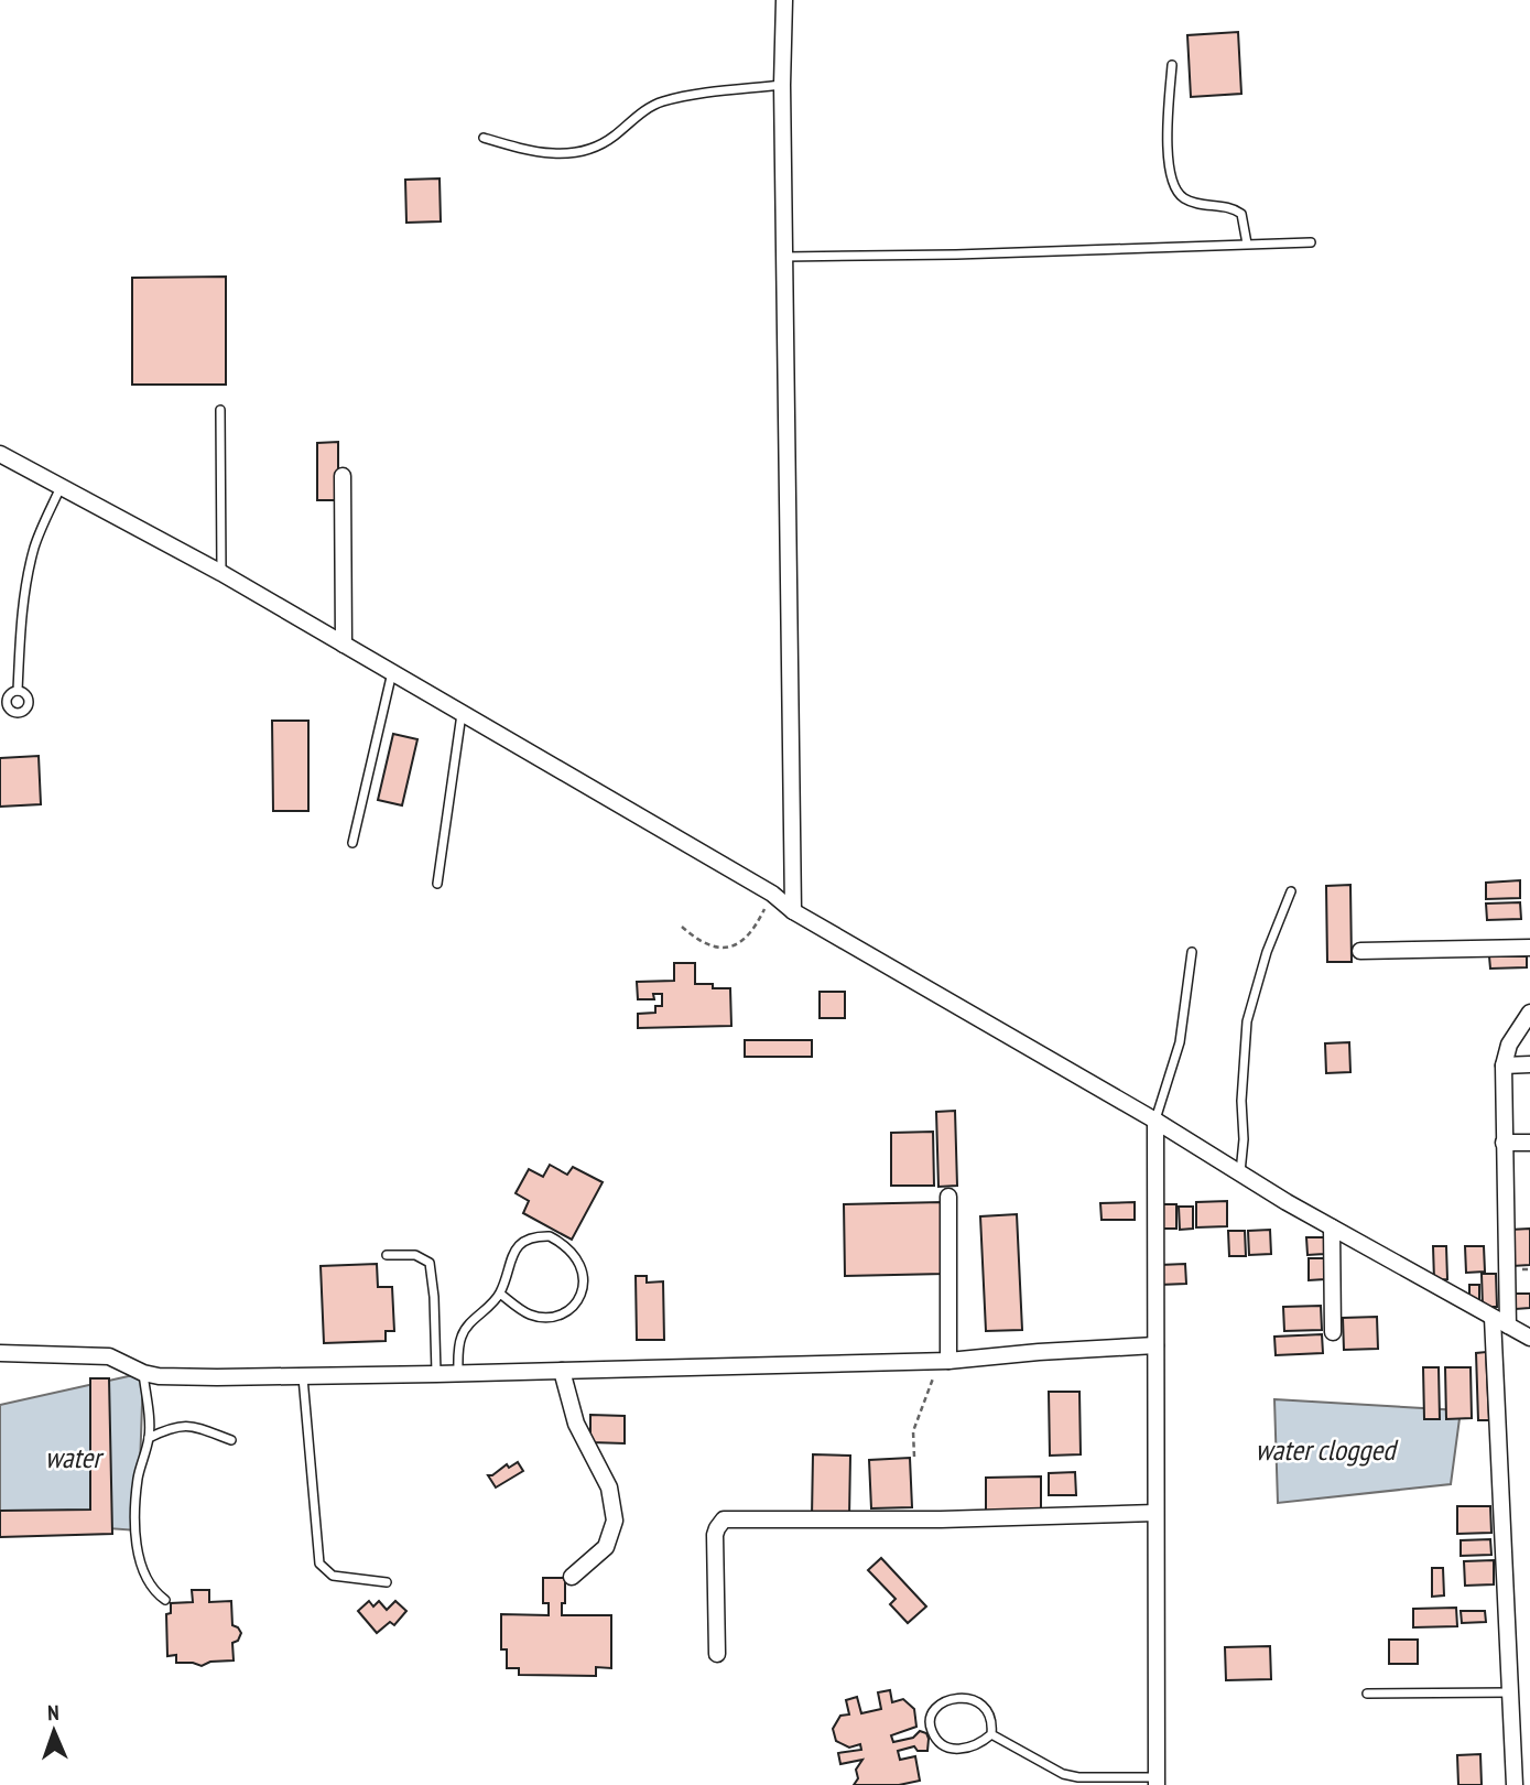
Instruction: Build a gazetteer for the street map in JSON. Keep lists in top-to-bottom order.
{
  "water": ["water clogged", "water"],
  "north": "top"
}
